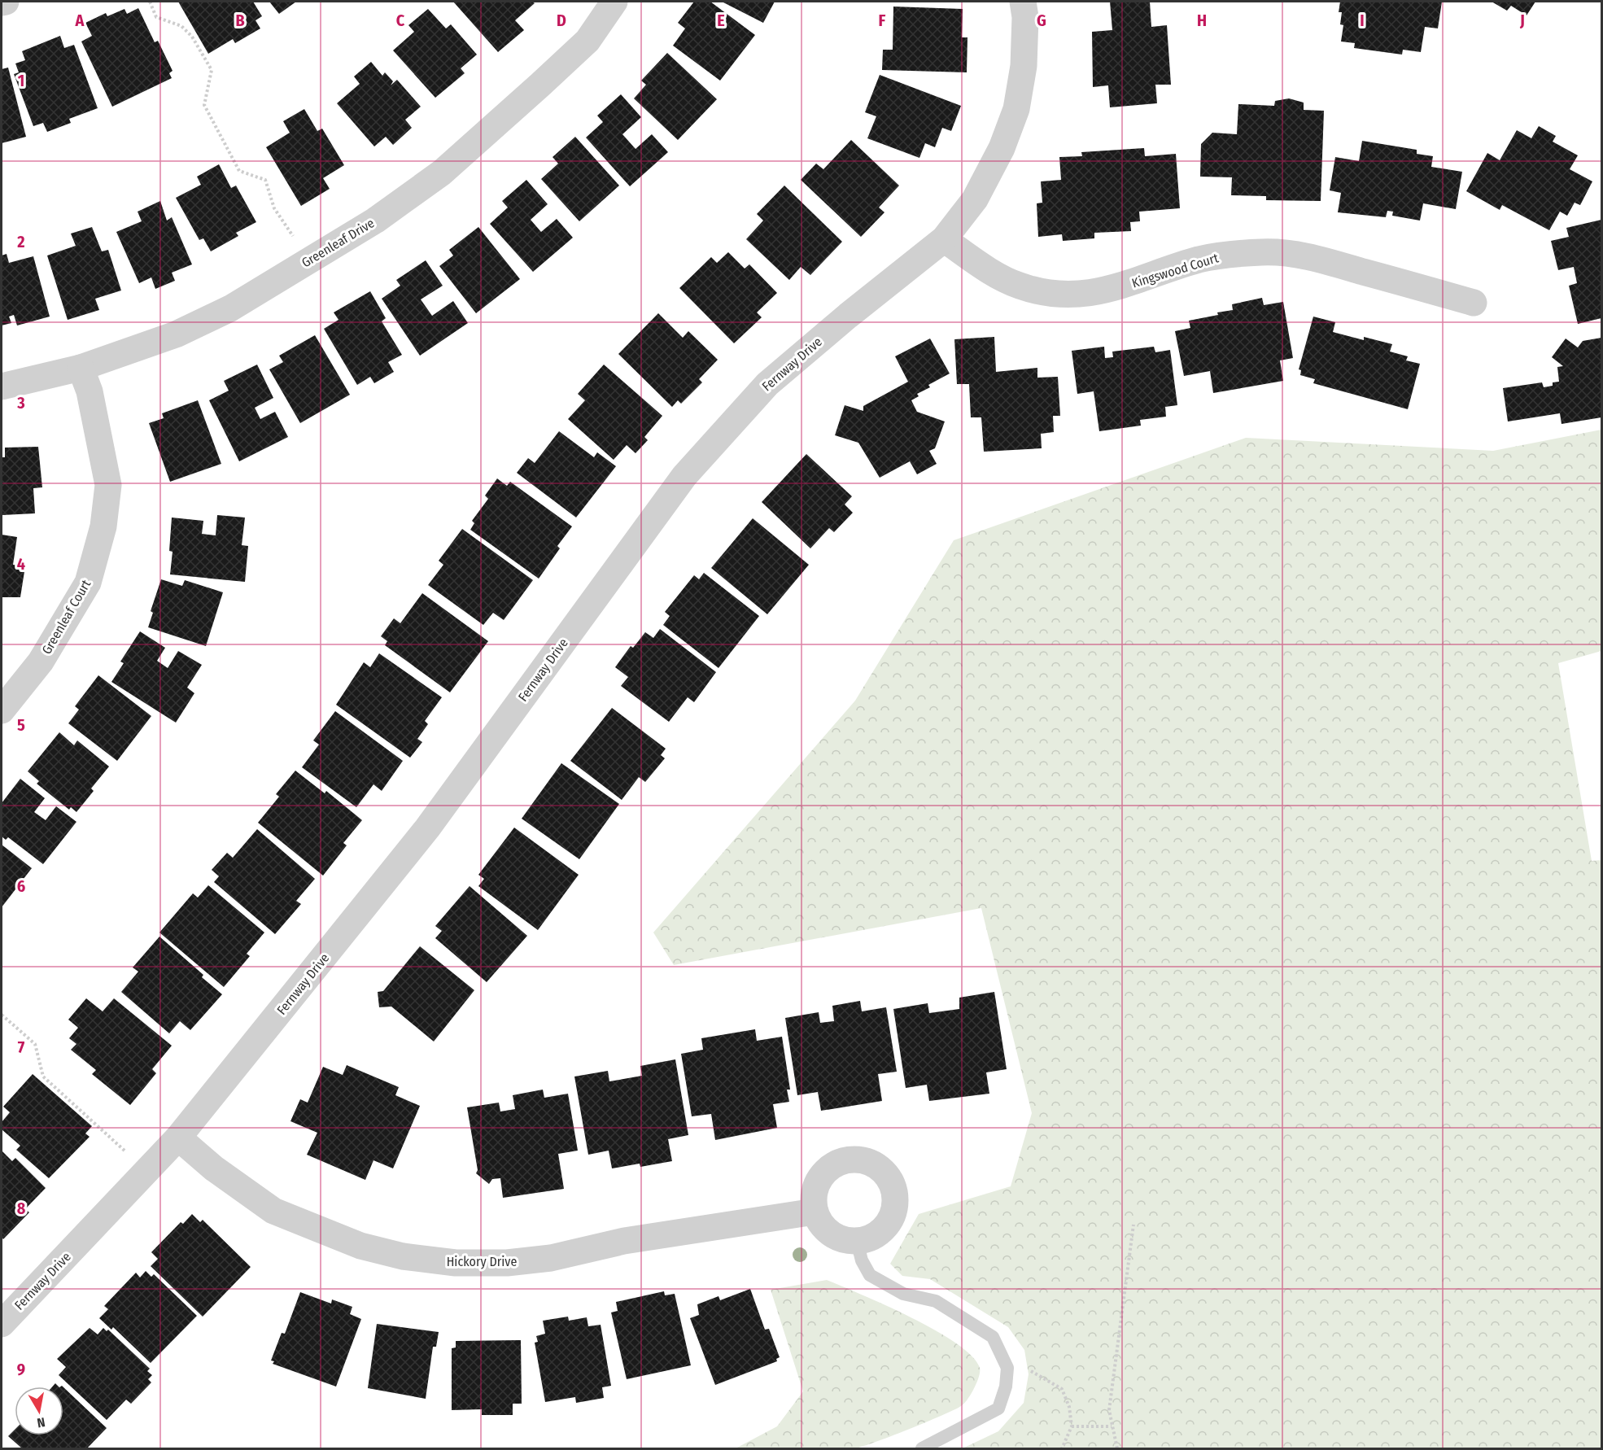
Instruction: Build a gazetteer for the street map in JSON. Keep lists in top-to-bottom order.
{
  "streets": {
    "street": [
      "Greenleaf Drive",
      "Kingswood Court",
      "Fernway Drive",
      "Greenleaf Court",
      "Hickory Drive"
    ]
  },
  "crossings": [
    ["Greenleaf Drive", "Greenleaf Court"],
    ["Kingswood Court", "Fernway Drive"],
    ["Fernway Drive", "Hickory Drive"]
  ],
  "north": "bottom",
  "grid": {
    "columns": [
      "A",
      "B",
      "C",
      "D",
      "E",
      "F",
      "G",
      "H",
      "I",
      "J"
    ],
    "rows": [
      "1",
      "2",
      "3",
      "4",
      "5",
      "6",
      "7",
      "8",
      "9"
    ]
  }
}
